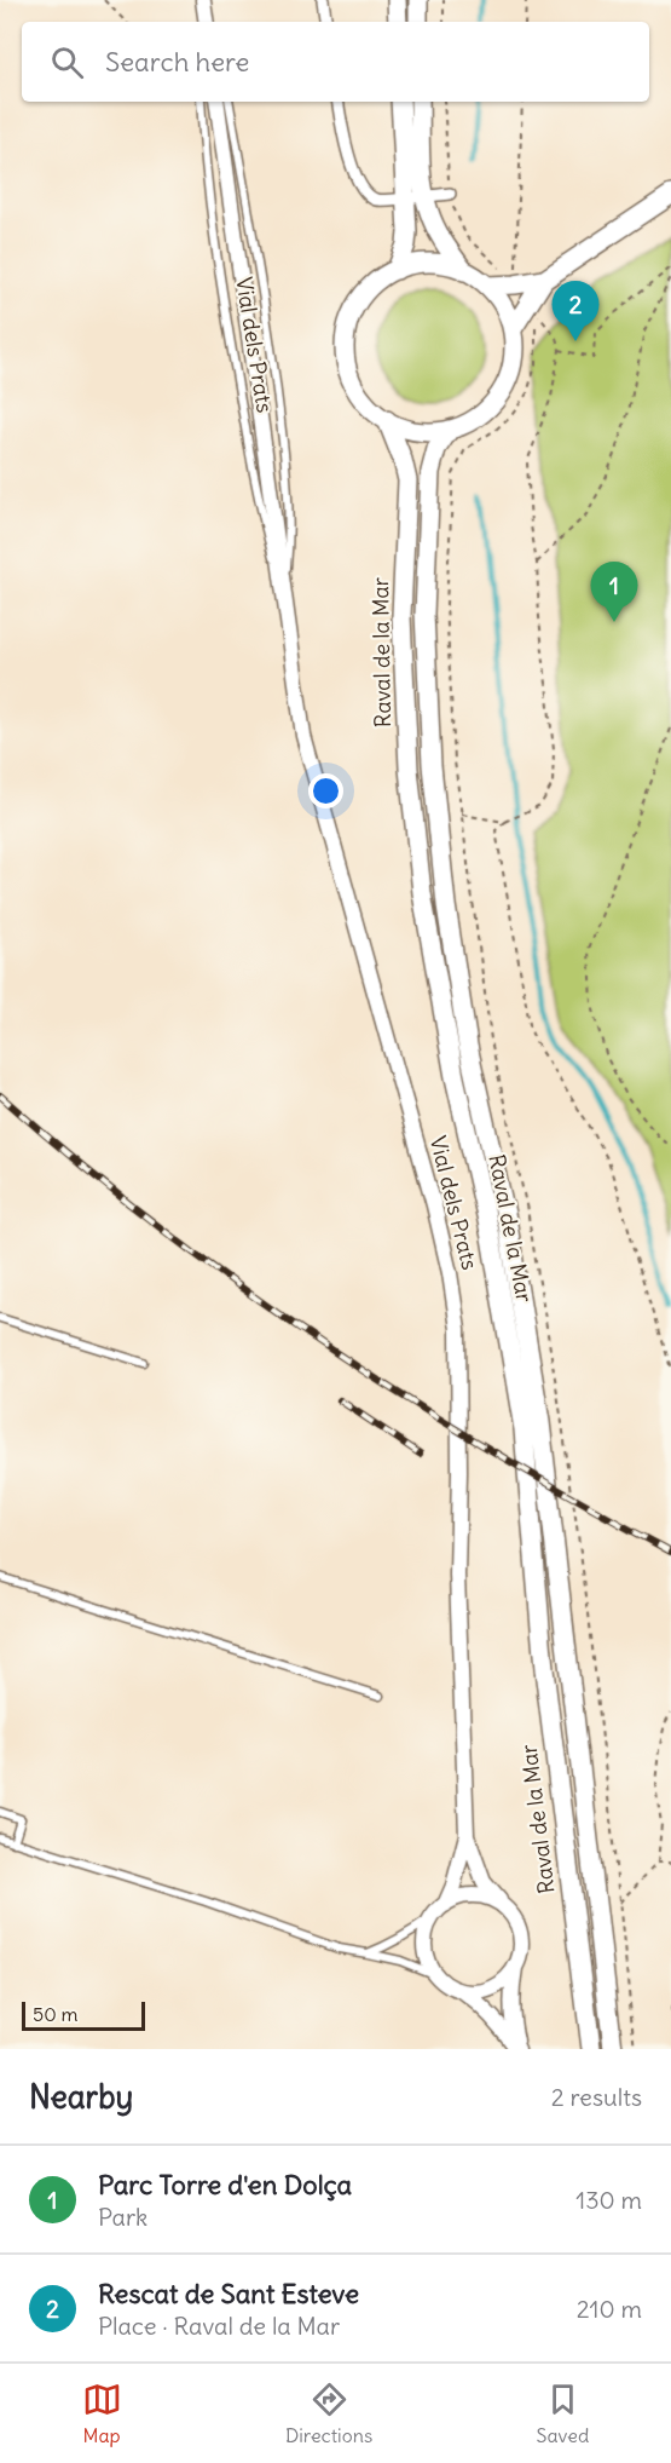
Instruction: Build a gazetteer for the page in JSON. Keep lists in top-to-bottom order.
{
  "streets": {
    "street": ["Vial dels Prats", "Raval de la Mar"]
  },
  "scale_bar": "50 m",
  "page": {
    "search": "Search here",
    "pins": ["2", "1"],
    "scale": "50 m",
    "heading": ["Nearby", "2 results"],
    "list": [
      {
        "mark": "1",
        "name": "Parc Torre d'en Dolça",
        "note": "Park",
        "value": "130 m"
      },
      {
        "mark": "2",
        "name": "Rescat de Sant Esteve",
        "note": "Place · Raval de la Mar",
        "value": "210 m"
      }
    ],
    "nav": ["Map", "Directions", "Saved"]
  }
}
